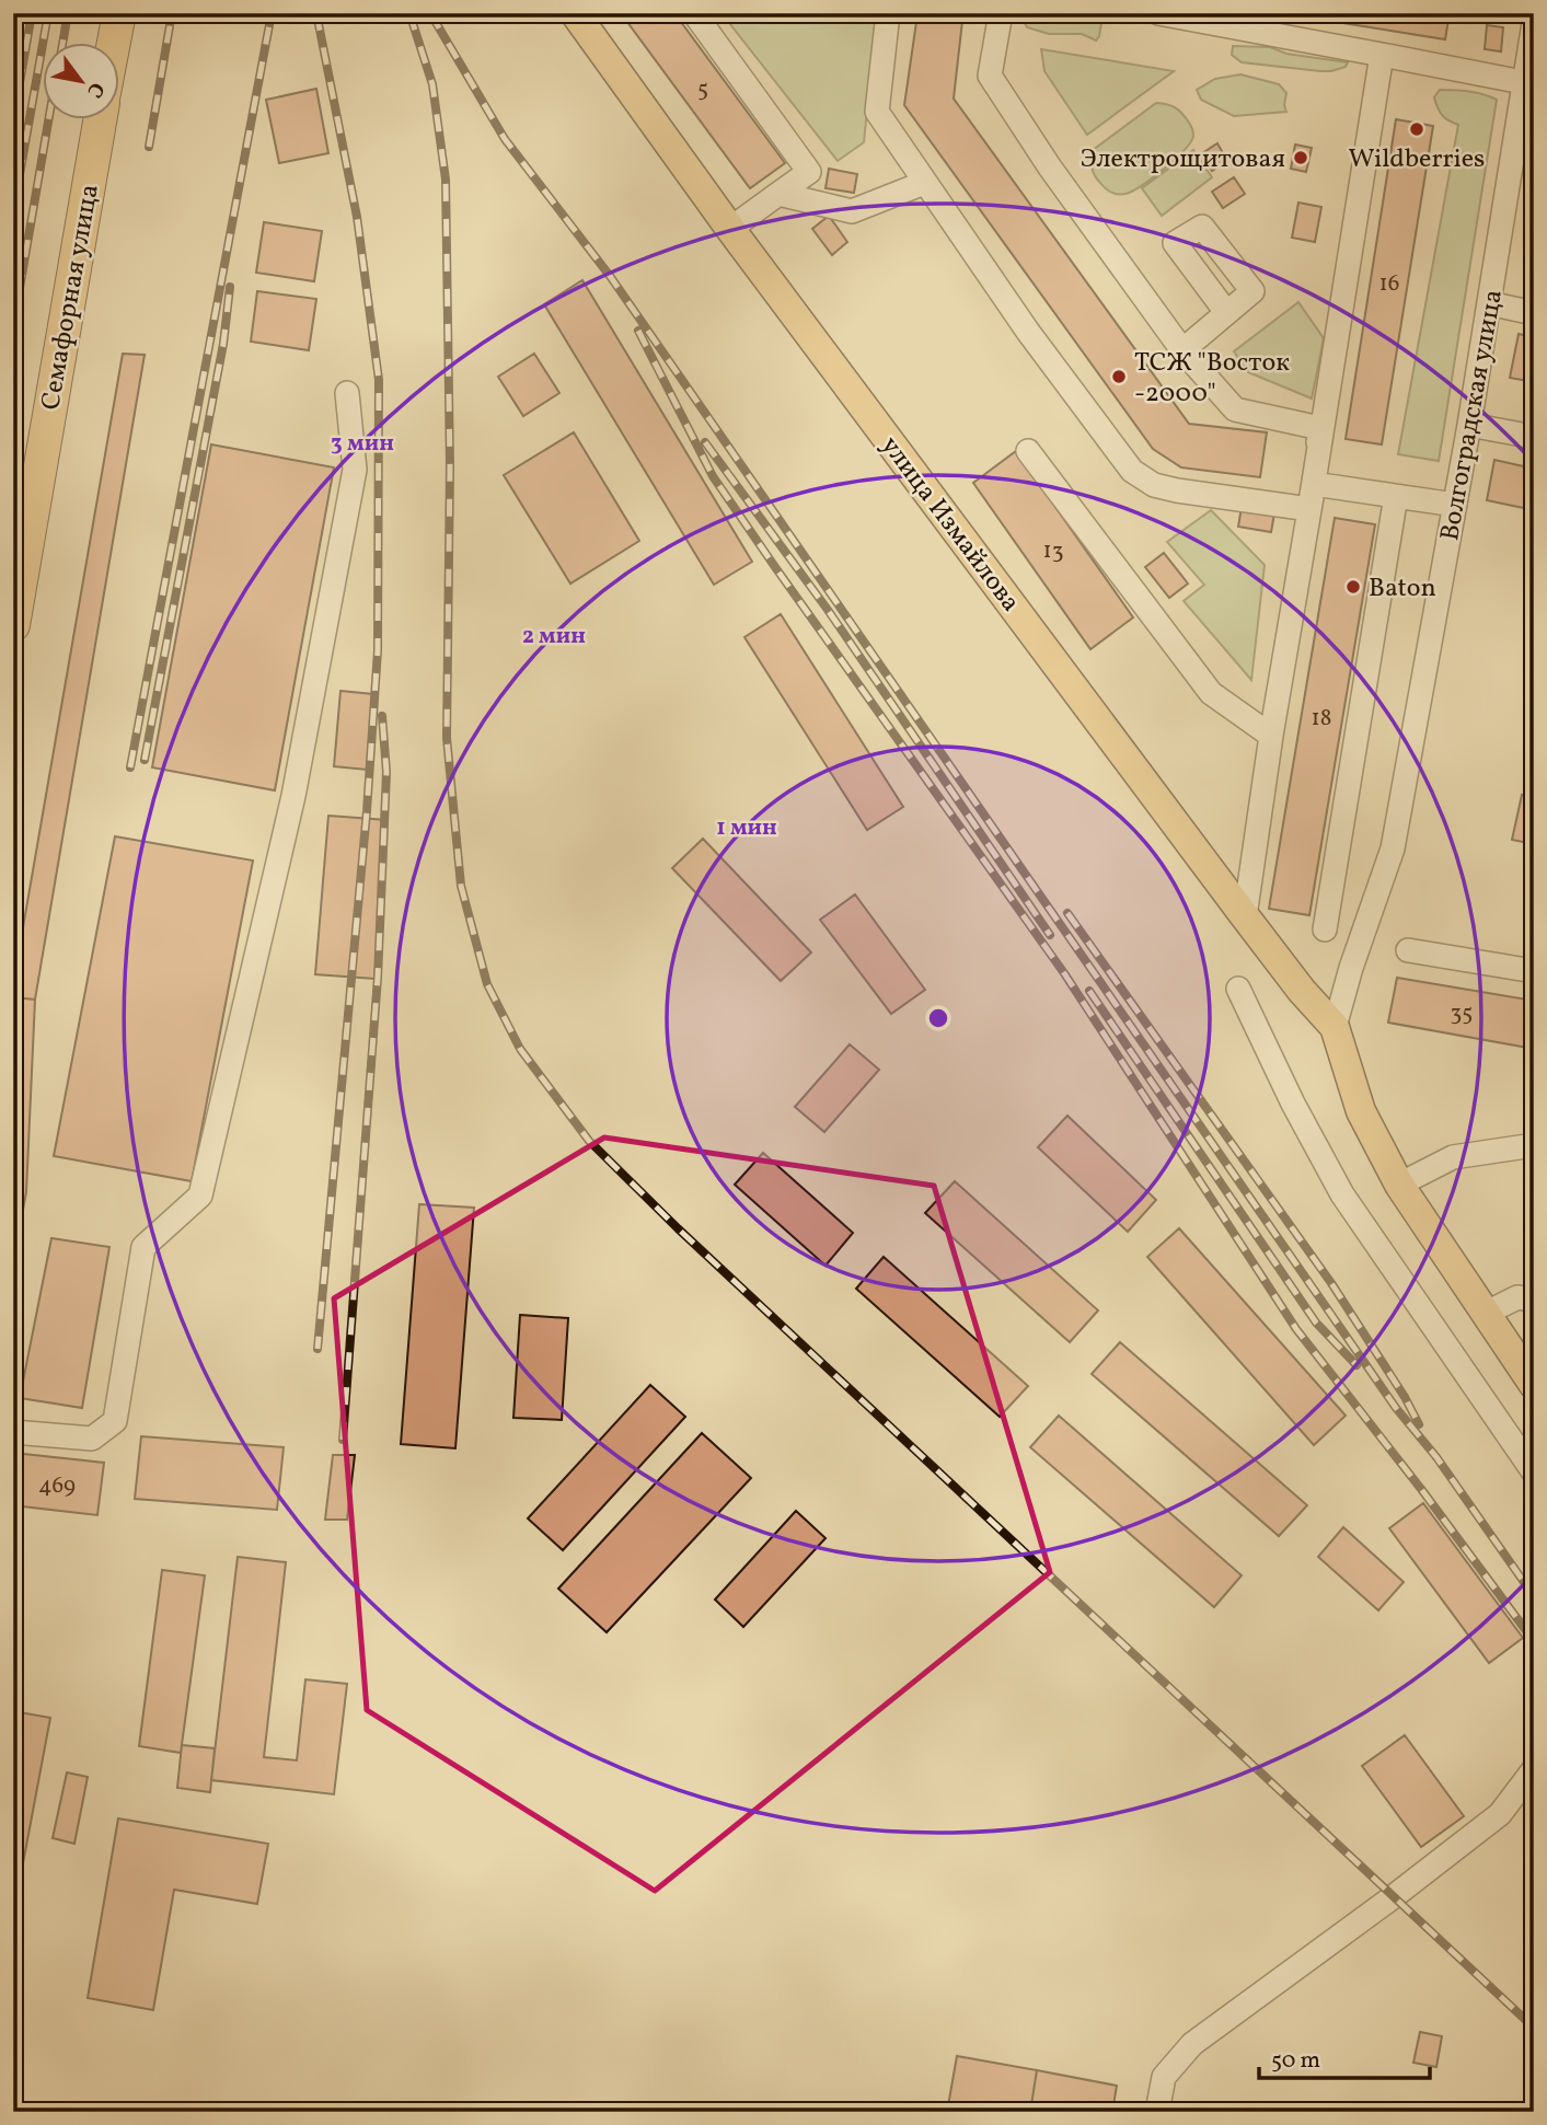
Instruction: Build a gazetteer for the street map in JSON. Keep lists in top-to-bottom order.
{
  "streets": {
    "highway": ["Семафорная улица"],
    "main road": ["улица Измайлова"],
    "street": ["Волгоградская улица"]
  },
  "crossings": [
    ["Волгоградская улица", "улица Измайлова"]
  ],
  "places": [
    "Wildberries",
    "Электрощитовая",
    "ТСЖ \"Восток -2000\"",
    "Baton"
  ],
  "house_numbers": [
    "5",
    "16",
    "13",
    "18",
    "35",
    "469"
  ],
  "scale_bar": "50 m",
  "north": "bottom right",
  "rings": ["3 мин", "2 мин", "1 мин"]
}
